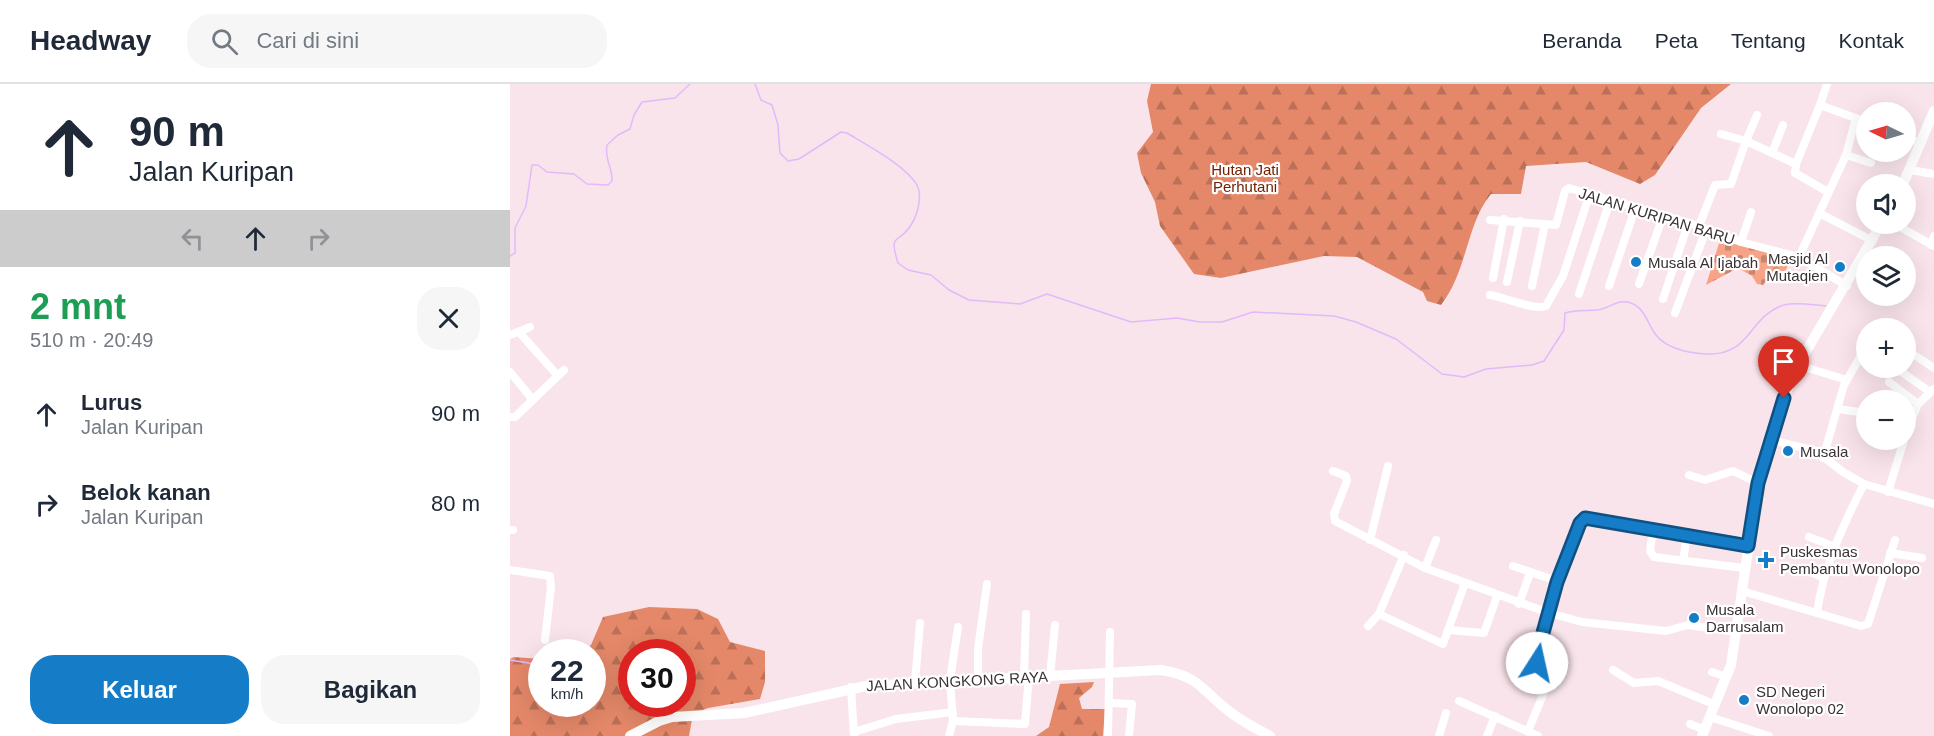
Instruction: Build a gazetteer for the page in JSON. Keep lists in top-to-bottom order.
{
  "streets": {
    "street": ["JALAN KURIPAN BARU", "JALAN KONGKONG RAYA"]
  },
  "parks": ["Hutan Jati Perhutani"],
  "places": {
    "other": [
      "Musala Al Ijabah",
      "Masjid Al Mutaqien",
      "Musala",
      "Musala Darrusalam",
      "SD Negeri Wonolopo 02"
    ],
    "health": ["Puskesmas Pembantu Wonolopo"]
  },
  "north": "left",
  "page": {
    "header": "Headway",
    "search": "Cari di sini",
    "nav": [
      "Beranda",
      "Peta",
      "Tentang",
      "Kontak"
    ],
    "turn": ["90 m", "Jalan Kuripan"],
    "map_buttons": ["+", "−"],
    "heading": ["2 mnt", "510 m · 20:49"],
    "list": [
      {
        "name": "Lurus",
        "note": "Jalan Kuripan",
        "value": "90 m"
      },
      {
        "name": "Belok kanan",
        "note": "Jalan Kuripan",
        "value": "80 m"
      }
    ],
    "speed": "22 km/h",
    "limit": "30",
    "buttons": ["Keluar", "Bagikan"]
  }
}
